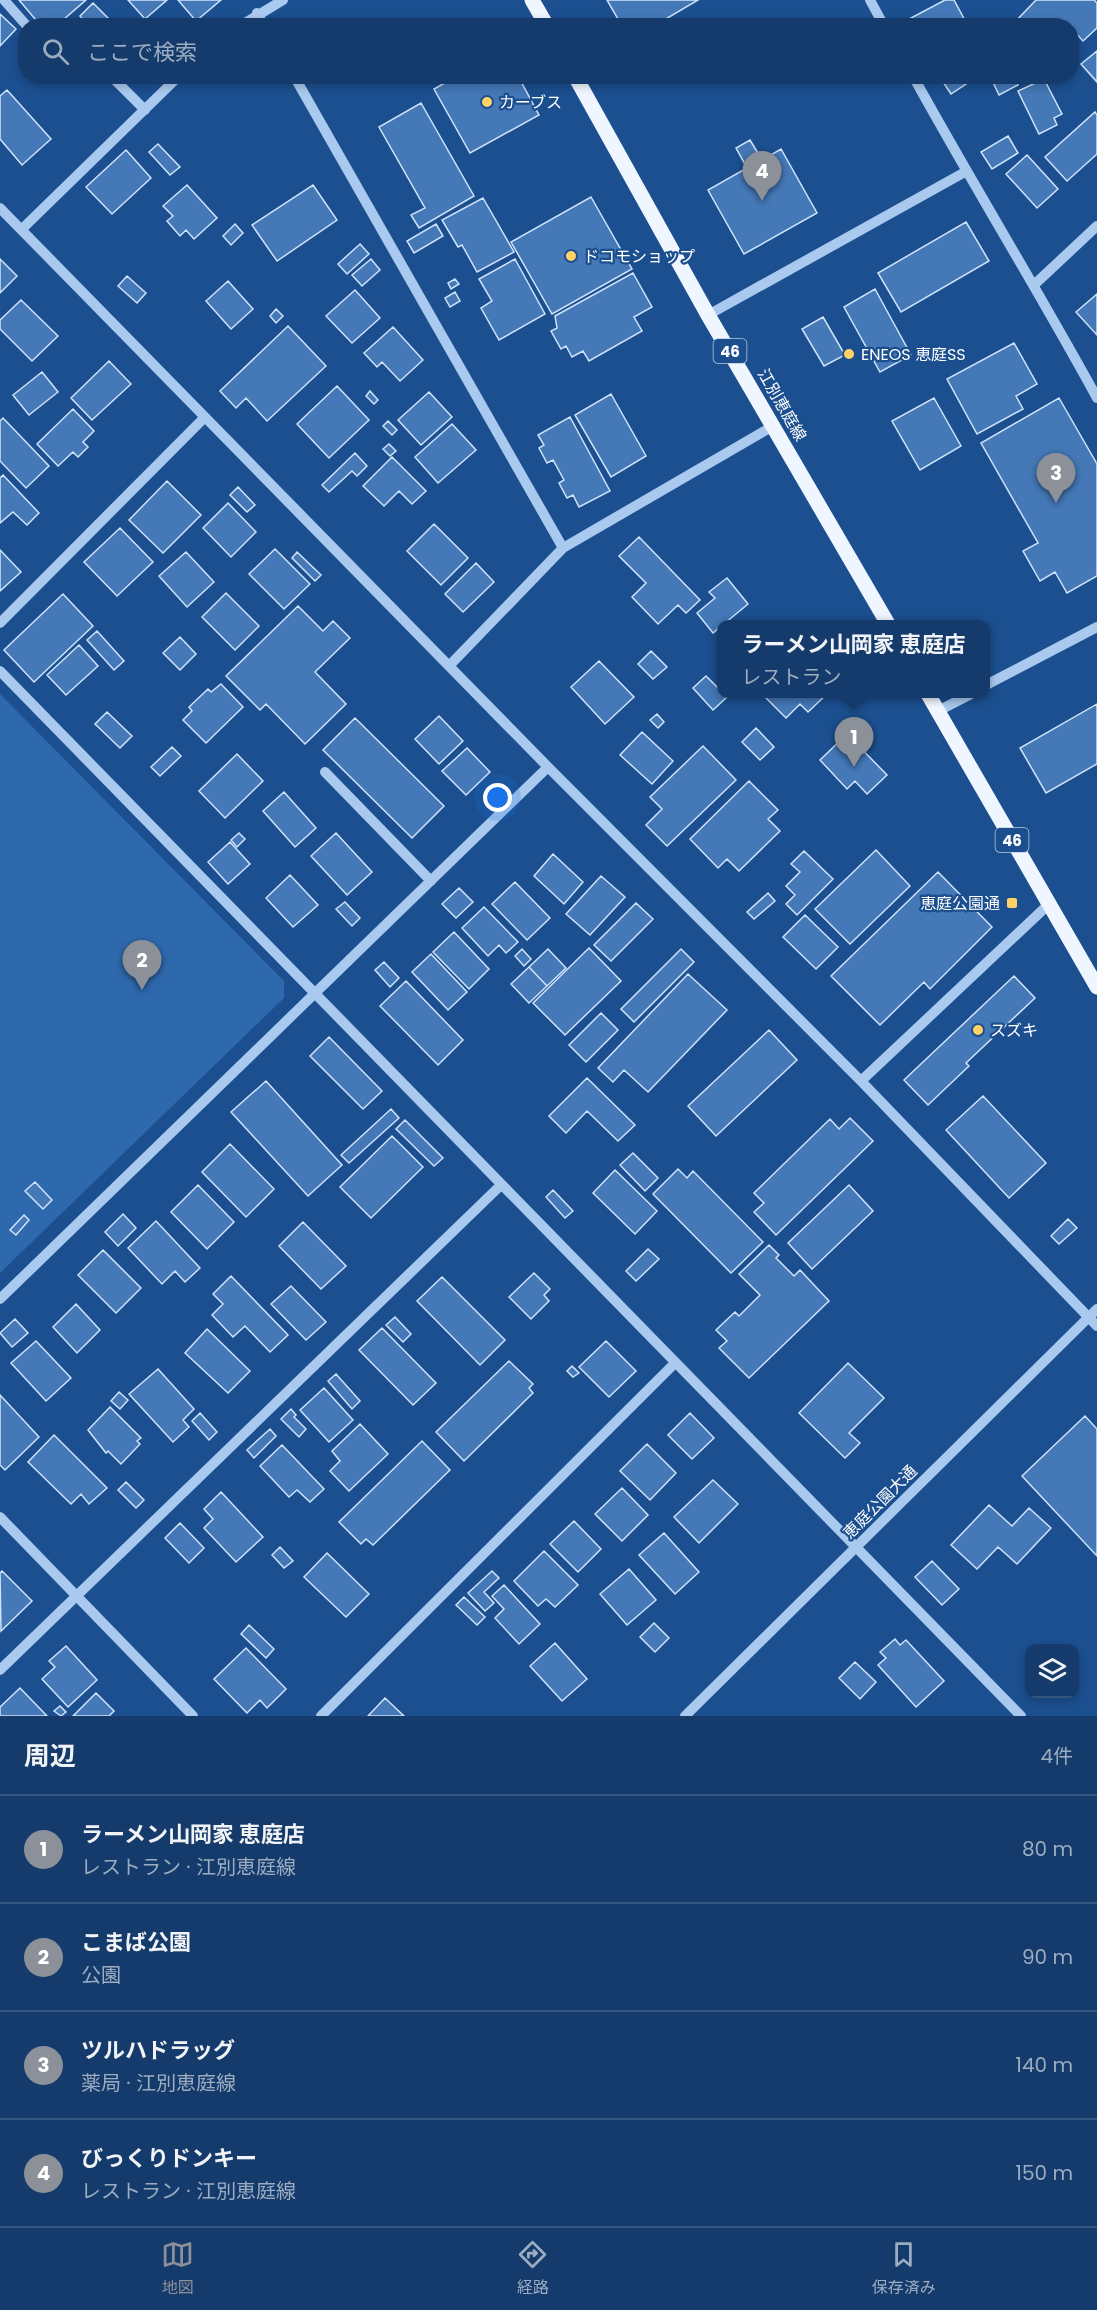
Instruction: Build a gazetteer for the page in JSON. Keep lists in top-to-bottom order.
{
  "streets": {
    "main road": ["46", "江別恵庭線"],
    "street": ["恵庭公園大通"]
  },
  "places": {
    "other": [
      "カーブス",
      "ドコモショップ",
      "ENEOS 恵庭SS",
      "スズキ"
    ],
    "transit": ["恵庭公園通"]
  },
  "page": {
    "search": "ここで検索",
    "pins": [
      "4",
      "3",
      "1",
      "2"
    ],
    "popup": ["ラーメン山岡家 恵庭店", "レストラン"],
    "heading": ["周辺", "4件"],
    "list": [
      {
        "mark": "1",
        "name": "ラーメン山岡家 恵庭店",
        "note": "レストラン · 江別恵庭線",
        "value": "80 m"
      },
      {
        "mark": "2",
        "name": "こまば公園",
        "note": "公園",
        "value": "90 m"
      },
      {
        "mark": "3",
        "name": "ツルハドラッグ",
        "note": "薬局 · 江別恵庭線",
        "value": "140 m"
      },
      {
        "mark": "4",
        "name": "びっくりドンキー",
        "note": "レストラン · 江別恵庭線",
        "value": "150 m"
      }
    ],
    "nav": ["地図", "経路", "保存済み"]
  }
}
